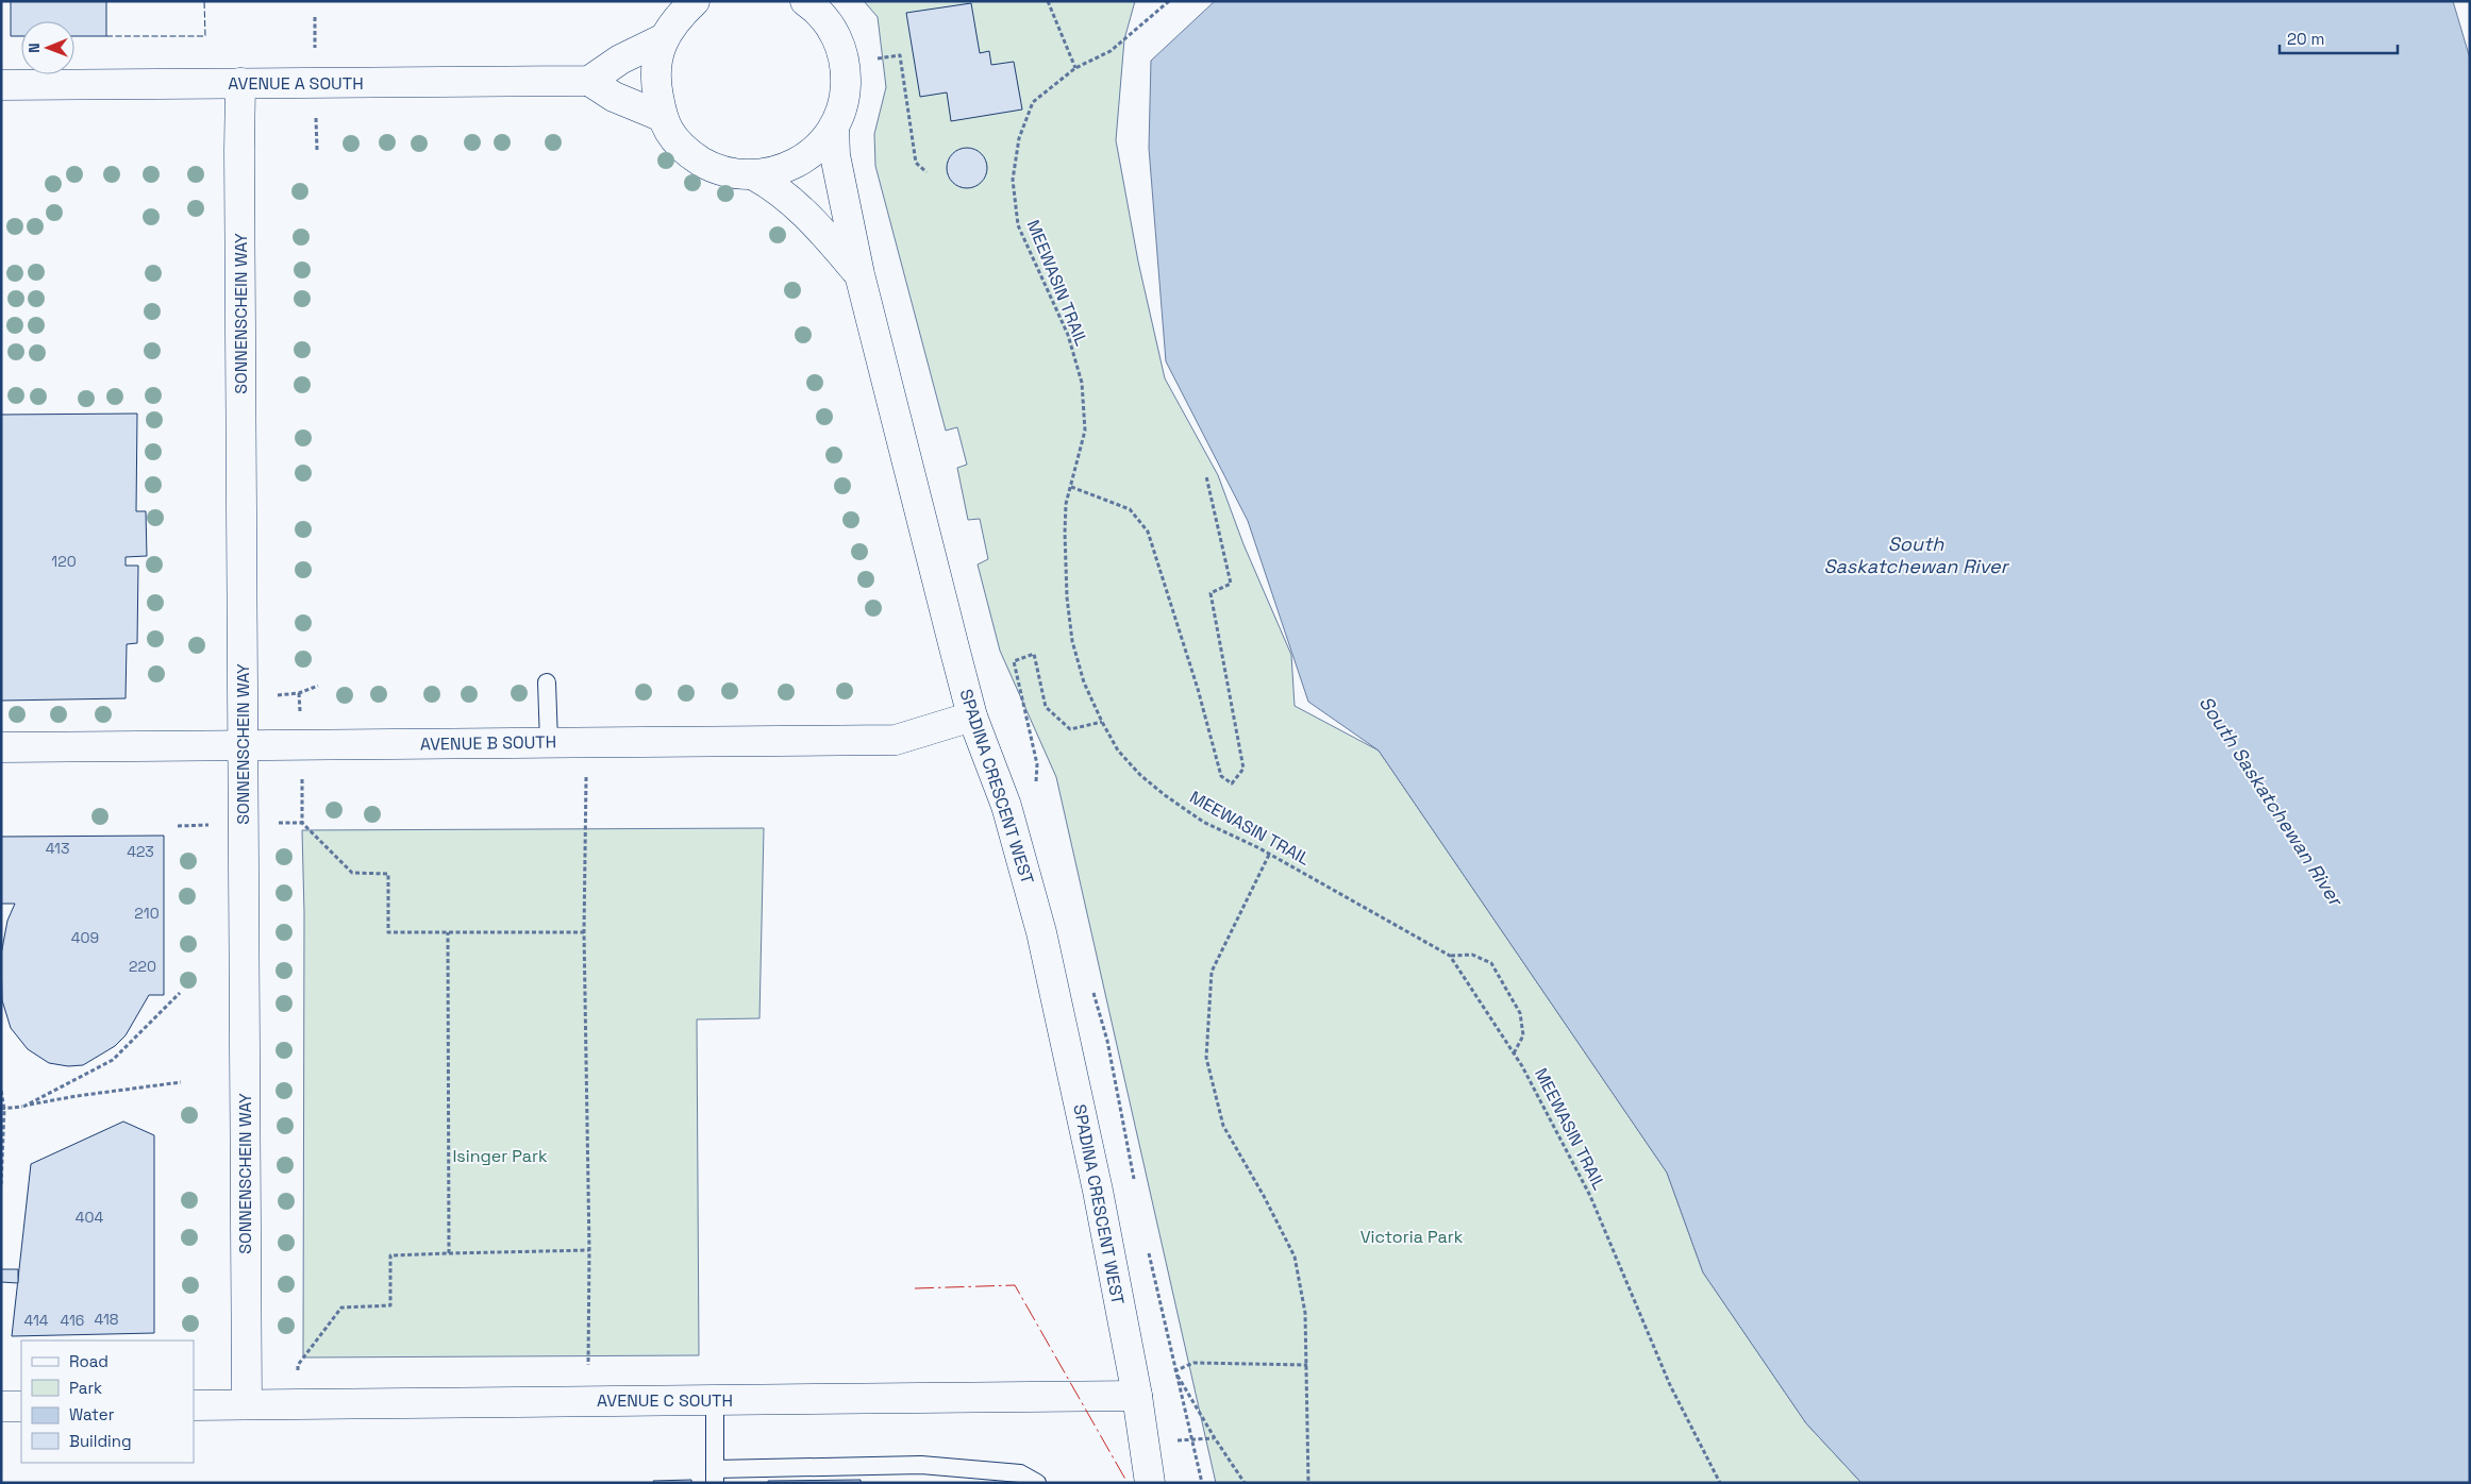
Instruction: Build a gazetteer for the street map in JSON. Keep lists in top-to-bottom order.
{
  "streets": {
    "street": [
      "AVENUE A SOUTH",
      "SONNENSCHEIN WAY",
      "AVENUE B SOUTH",
      "SPADINA CRESCENT WEST",
      "AVENUE C SOUTH"
    ],
    "path": ["MEEWASIN TRAIL"]
  },
  "crossings": [
    ["AVENUE A SOUTH", "SONNENSCHEIN WAY"],
    ["SONNENSCHEIN WAY", "AVENUE B SOUTH"],
    ["SONNENSCHEIN WAY", "AVENUE C SOUTH"],
    ["AVENUE B SOUTH", "SPADINA CRESCENT WEST"],
    ["SPADINA CRESCENT WEST", "AVENUE C SOUTH"]
  ],
  "water": ["South Saskatchewan River"],
  "parks": ["Isinger Park", "Victoria Park"],
  "house_numbers": [
    "120",
    "413",
    "423",
    "210",
    "409",
    "220",
    "404",
    "418",
    "414",
    "416"
  ],
  "legend": [
    "Road",
    "Park",
    "Water",
    "Building"
  ],
  "scale_bar": "20 m",
  "north": "left"
}
